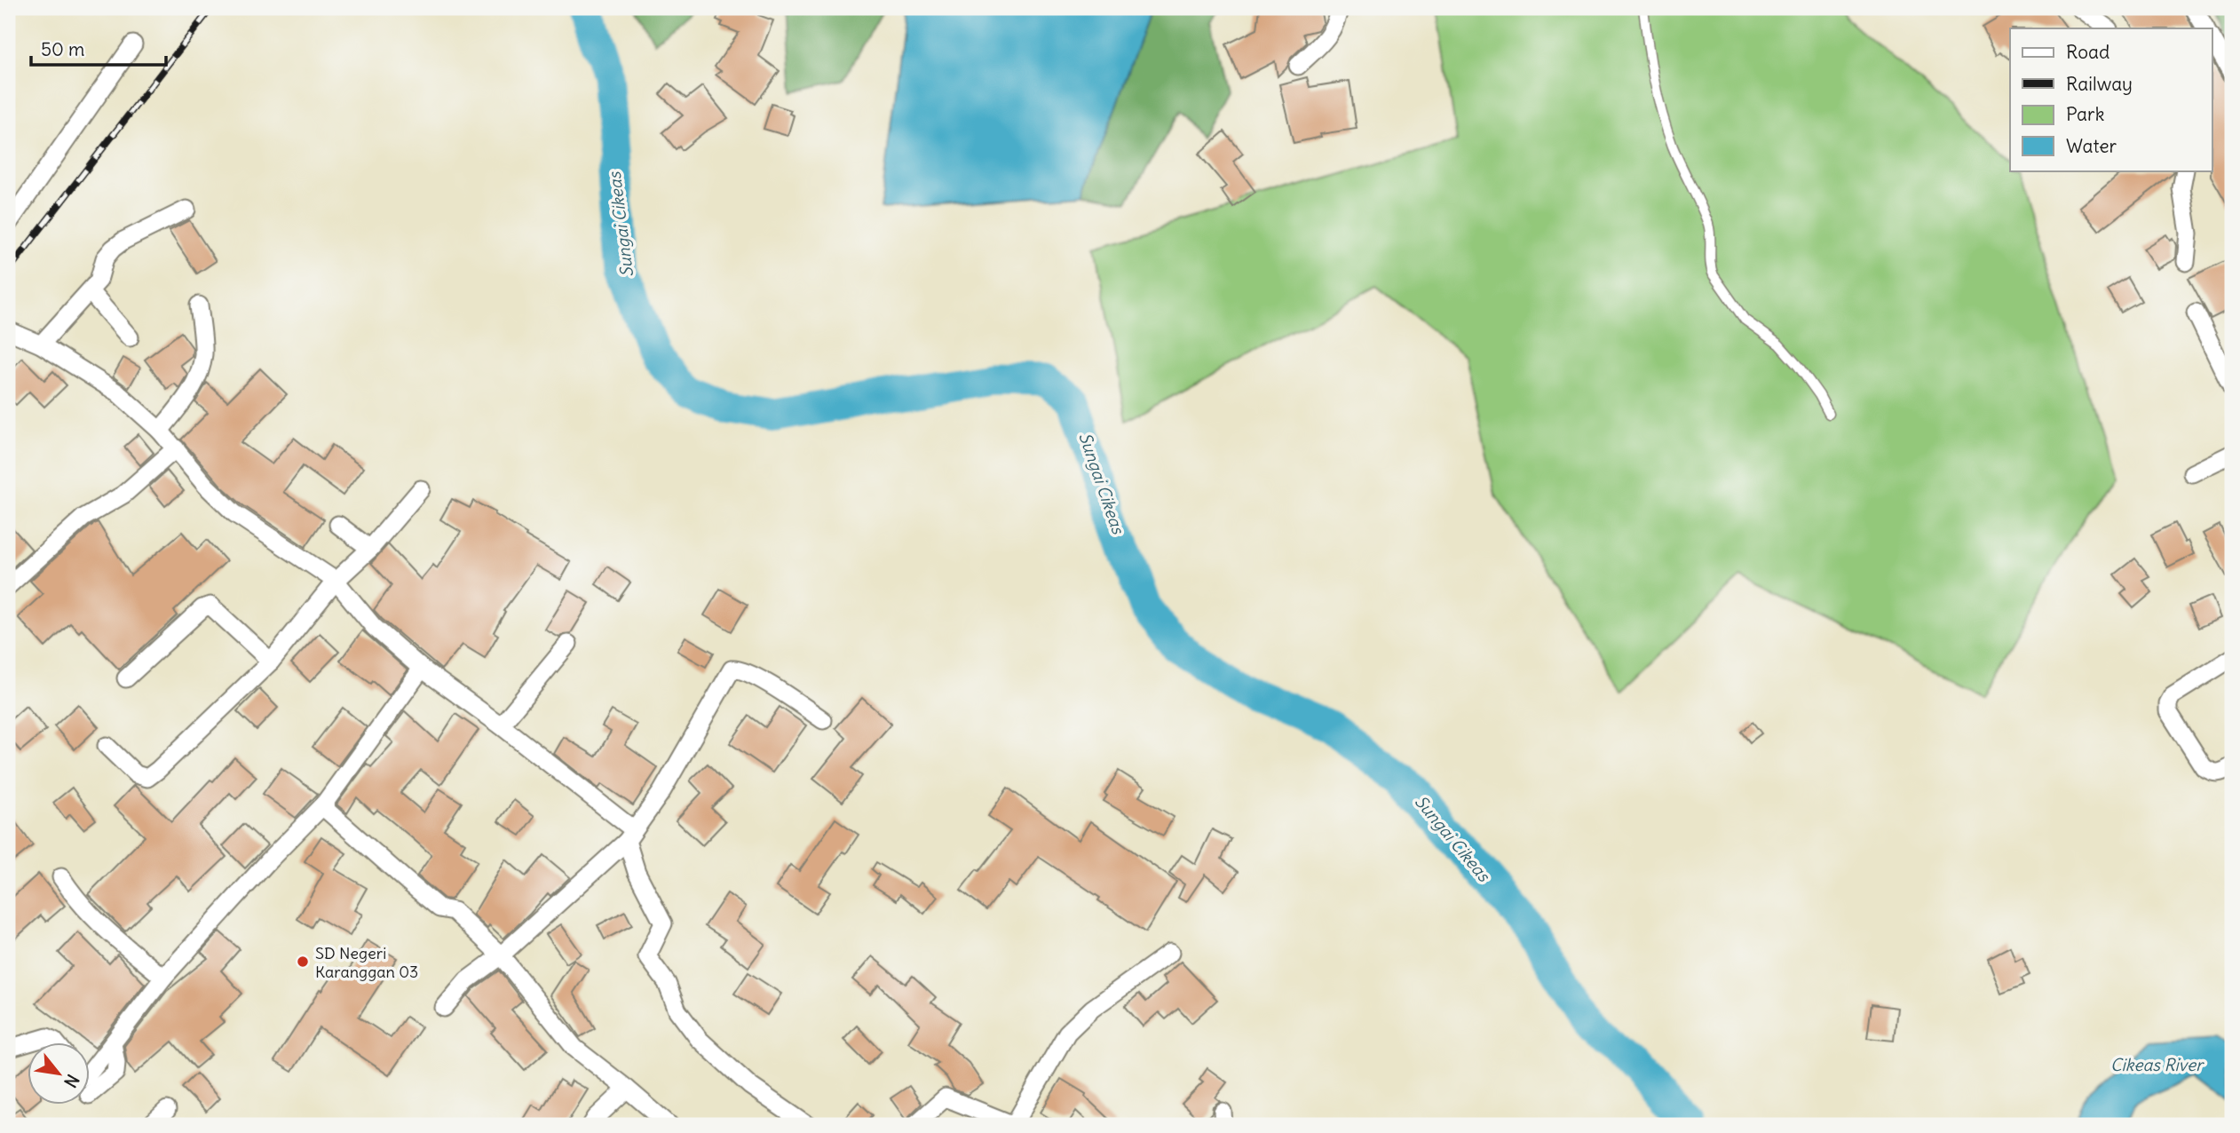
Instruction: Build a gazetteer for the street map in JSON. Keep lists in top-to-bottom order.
{
  "water": ["Sungai Cikeas", "Cikeas River"],
  "places": ["SD Negeri Karanggan 03"],
  "legend": [
    "Road",
    "Railway",
    "Park",
    "Water"
  ],
  "scale_bar": "50 m",
  "north": "bottom right"
}
